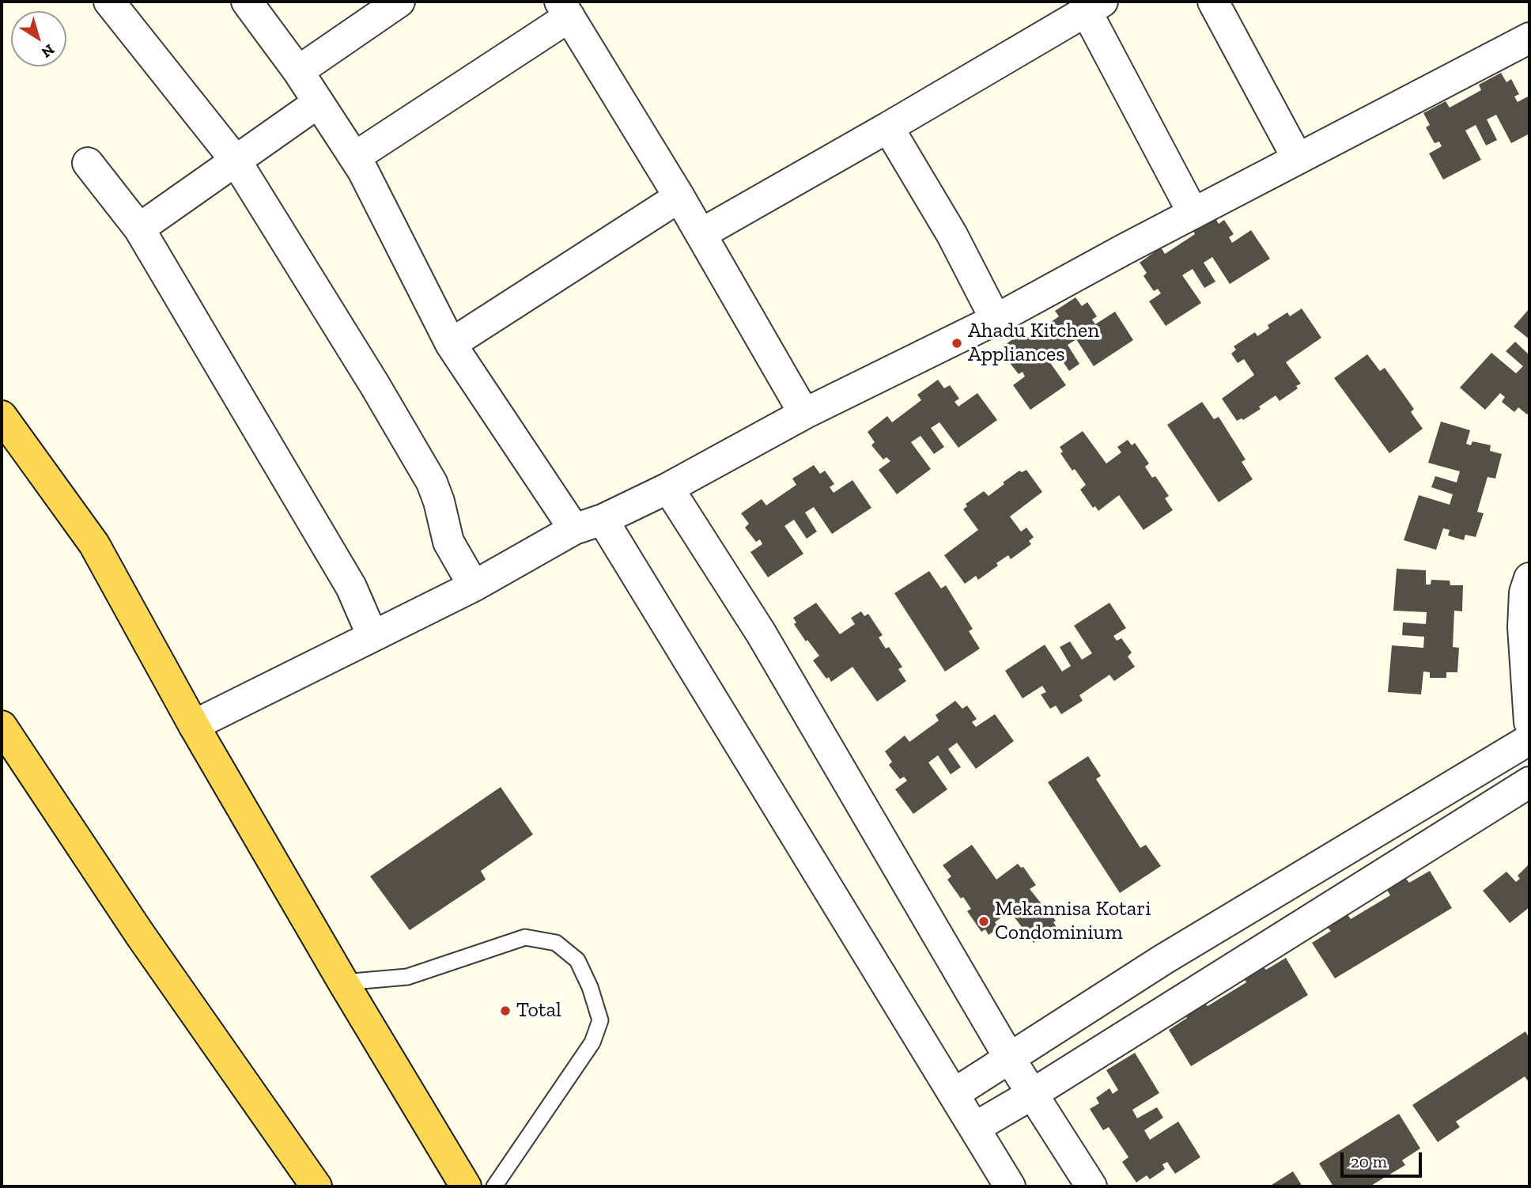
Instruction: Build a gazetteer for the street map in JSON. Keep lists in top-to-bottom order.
{
  "places": ["Ahadu Kitchen Appliances", "Mekannisa Kotari Condominium", "Total"],
  "scale_bar": "20 m",
  "north": "bottom right"
}
